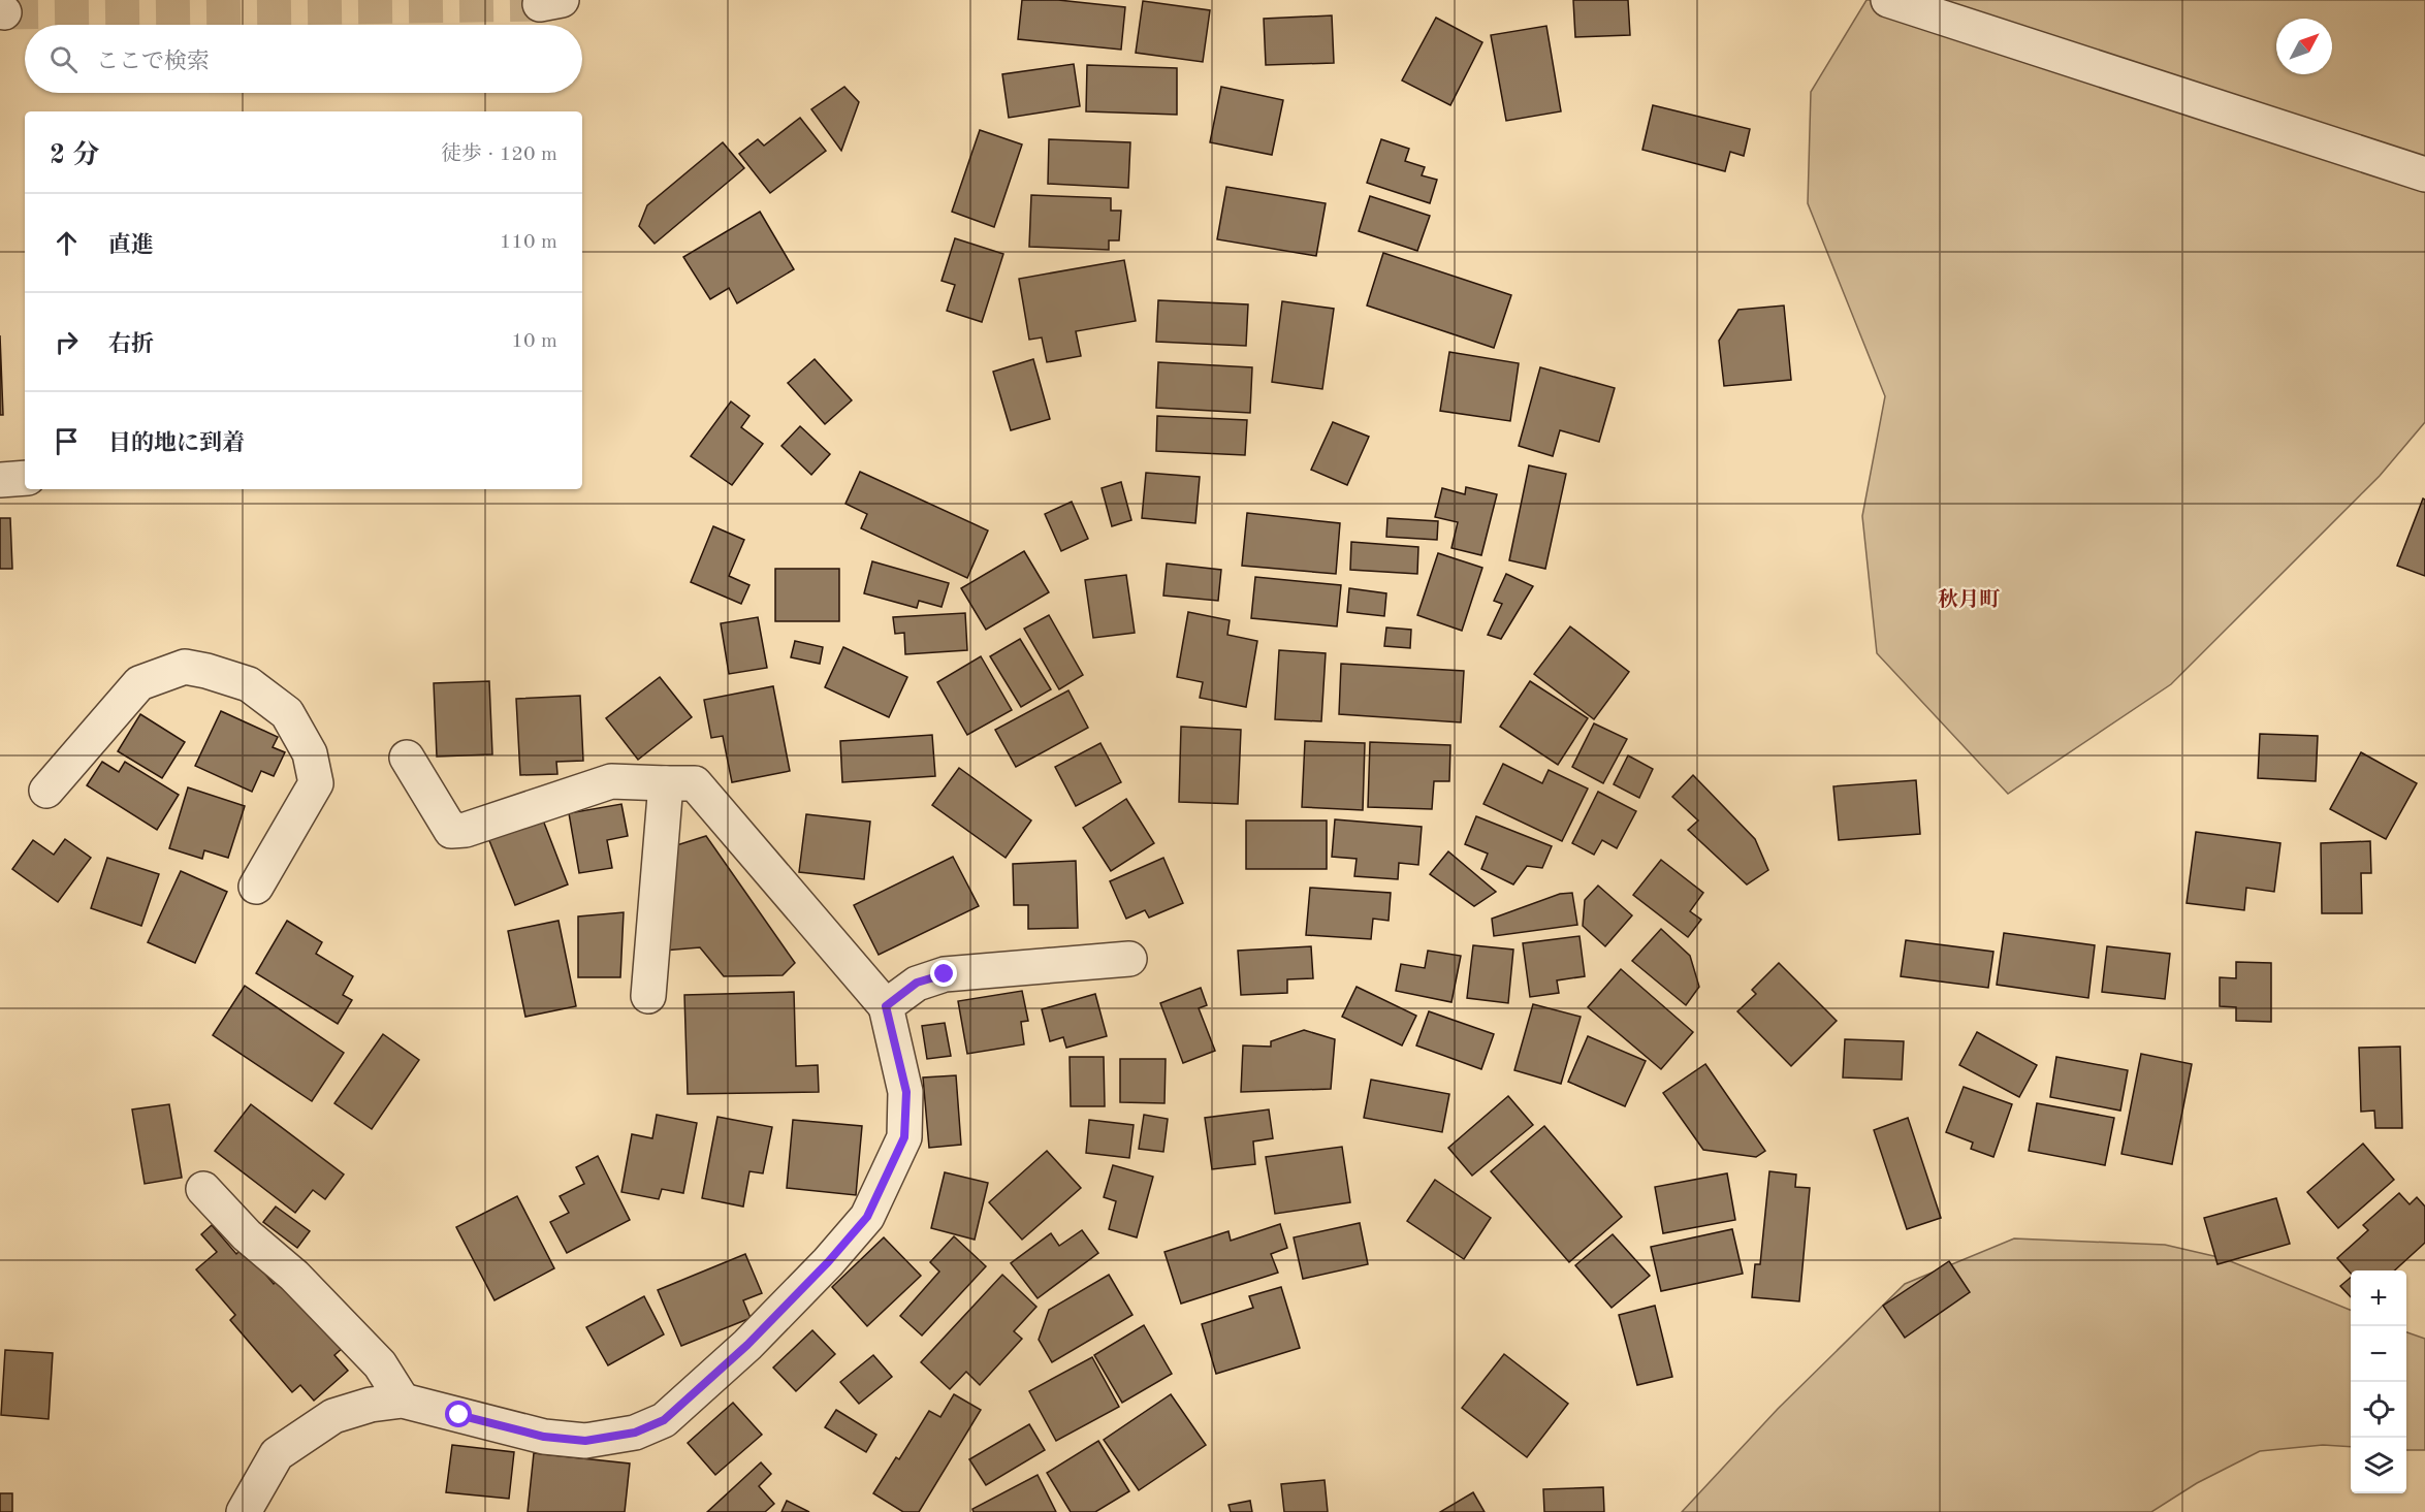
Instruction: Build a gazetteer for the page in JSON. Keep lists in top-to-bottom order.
{
  "districts": ["秋月町"],
  "north": "top right",
  "page": {
    "search": "ここで検索",
    "heading": ["2 分", "徒歩 · 120 m"],
    "list": [
      ["直進", "110 m"],
      ["右折", "10 m"],
      "目的地に到着"
    ],
    "map_buttons": ["+", "−"]
  }
}
